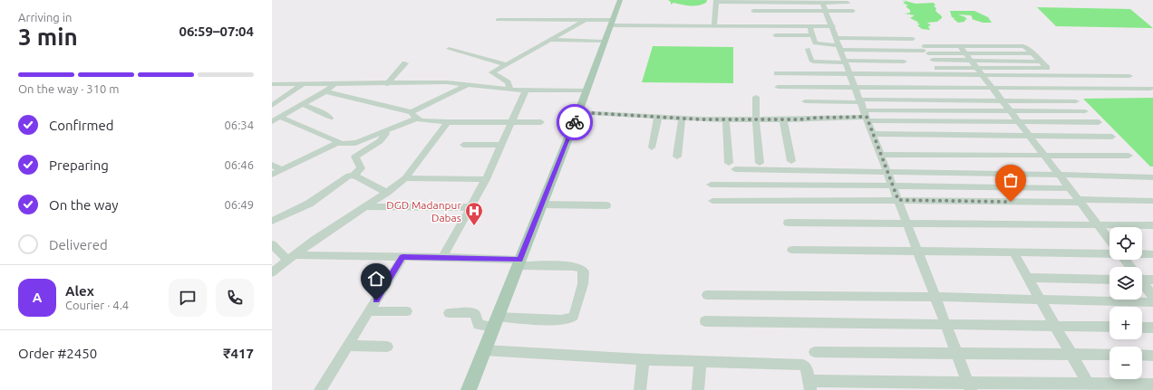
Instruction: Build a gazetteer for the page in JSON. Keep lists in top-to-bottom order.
{
  "places": {
    "hospital": ["DGD Madanpur Dabas"]
  },
  "page": {
    "heading": ["3 min", "Arriving in", "06:59–07:04"],
    "panel": [
      "Alex",
      "Courier · 4.4",
      "Order #2450",
      "₹417"
    ],
    "bar": "On the way · 310 m",
    "list": [
      ["Confirmed", "06:34"],
      ["Preparing", "06:46"],
      ["On the way", "06:49"],
      "Delivered"
    ],
    "map_buttons": ["+", "−"],
    "round": "A"
  }
}
